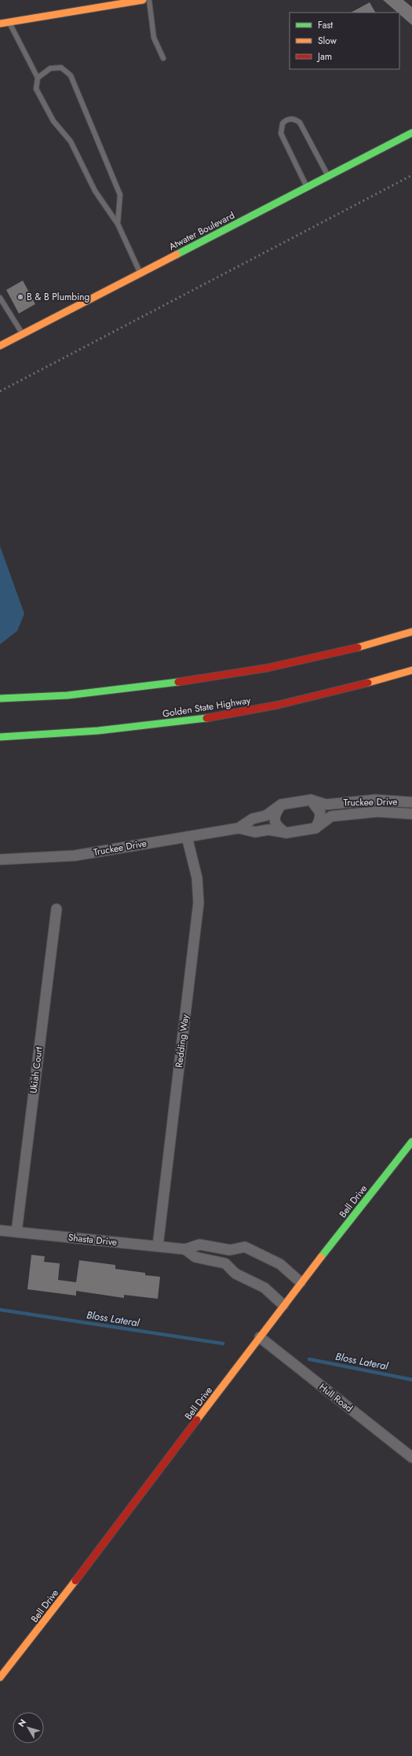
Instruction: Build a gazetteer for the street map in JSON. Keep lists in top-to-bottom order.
{
  "streets": {
    "main road": ["Atwater Boulevard", "Golden State Highway", "Bell Drive"],
    "street": [
      "Truckee Drive",
      "Redding Way",
      "Ukiah Court",
      "Shasta Drive",
      "Hull Road"
    ]
  },
  "crossings": [
    ["Truckee Drive", "Redding Way"],
    ["Redding Way", "Shasta Drive"],
    ["Ukiah Court", "Shasta Drive"],
    ["Bell Drive", "Shasta Drive"],
    ["Bell Drive", "Hull Road"]
  ],
  "water": ["Bloss Lateral"],
  "places": ["B & B Plumbing"],
  "legend": ["Fast", "Slow", "Jam"],
  "north": "top left"
}
